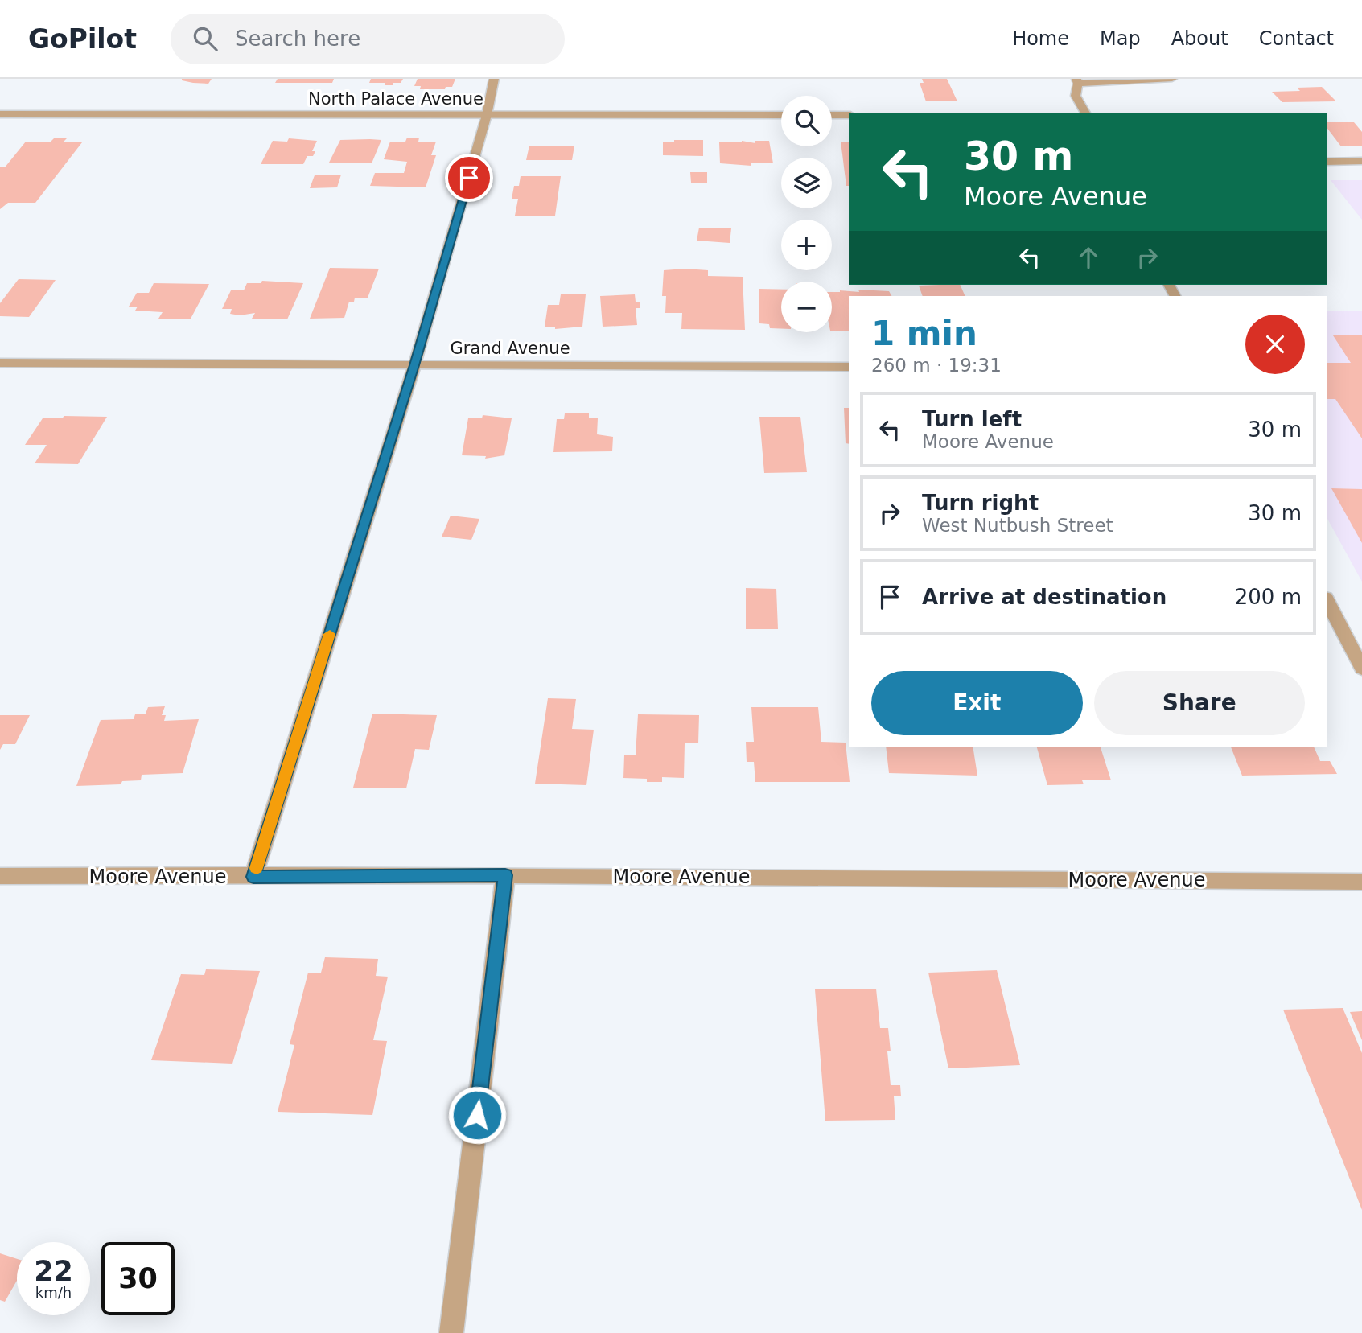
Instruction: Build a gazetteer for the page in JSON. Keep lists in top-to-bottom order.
{
  "streets": {
    "street": ["North Palace Avenue", "Grand Avenue", "Moore Avenue"]
  },
  "page": {
    "header": "GoPilot",
    "search": "Search here",
    "nav": [
      "Home",
      "Map",
      "About",
      "Contact"
    ],
    "map_buttons": ["+", "−"],
    "turn": ["30 m", "Moore Avenue"],
    "heading": ["1 min", "260 m · 19:31"],
    "list": [
      {
        "name": "Turn left",
        "note": "Moore Avenue",
        "value": "30 m"
      },
      {
        "name": "Turn right",
        "note": "West Nutbush Street",
        "value": "30 m"
      },
      {
        "name": "Arrive at destination",
        "value": "200 m"
      }
    ],
    "buttons": ["Exit", "Share"],
    "speed": "22 km/h",
    "limit": "30"
  }
}
